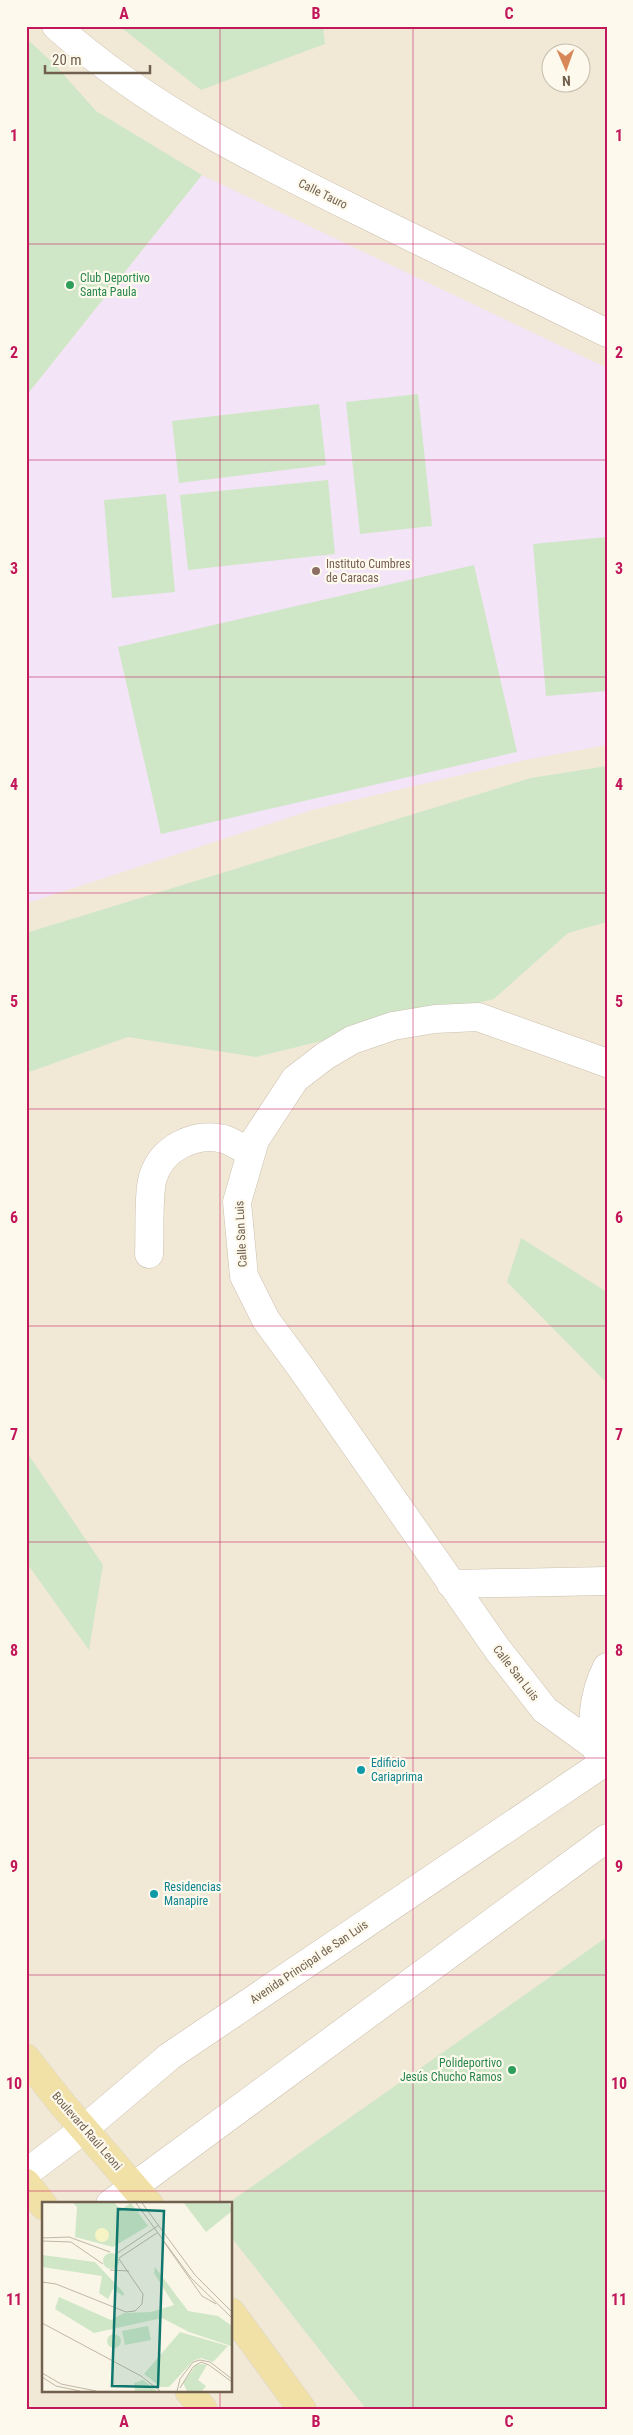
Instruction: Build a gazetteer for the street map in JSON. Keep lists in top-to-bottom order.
{
  "streets": {
    "main road": ["Boulevard Raúl Leoni"],
    "street": ["Calle Tauro", "Calle San Luis", "Avenida Principal de San Luis"]
  },
  "crossings": [
    ["Calle San Luis", "Avenida Principal de San Luis"],
    ["Avenida Principal de San Luis", "Boulevard Raúl Leoni"]
  ],
  "places": [
    "Club Deportivo Santa Paula",
    "Instituto Cumbres de Caracas",
    "Edificio Cariaprima",
    "Residencias Manapire",
    "Polideportivo Jesús Chucho Ramos"
  ],
  "scale_bar": "20 m",
  "north": "bottom",
  "grid": {
    "columns": ["A", "B", "C"],
    "rows": [
      "1",
      "2",
      "3",
      "4",
      "5",
      "6",
      "7",
      "8",
      "9",
      "10",
      "11"
    ]
  }
}
